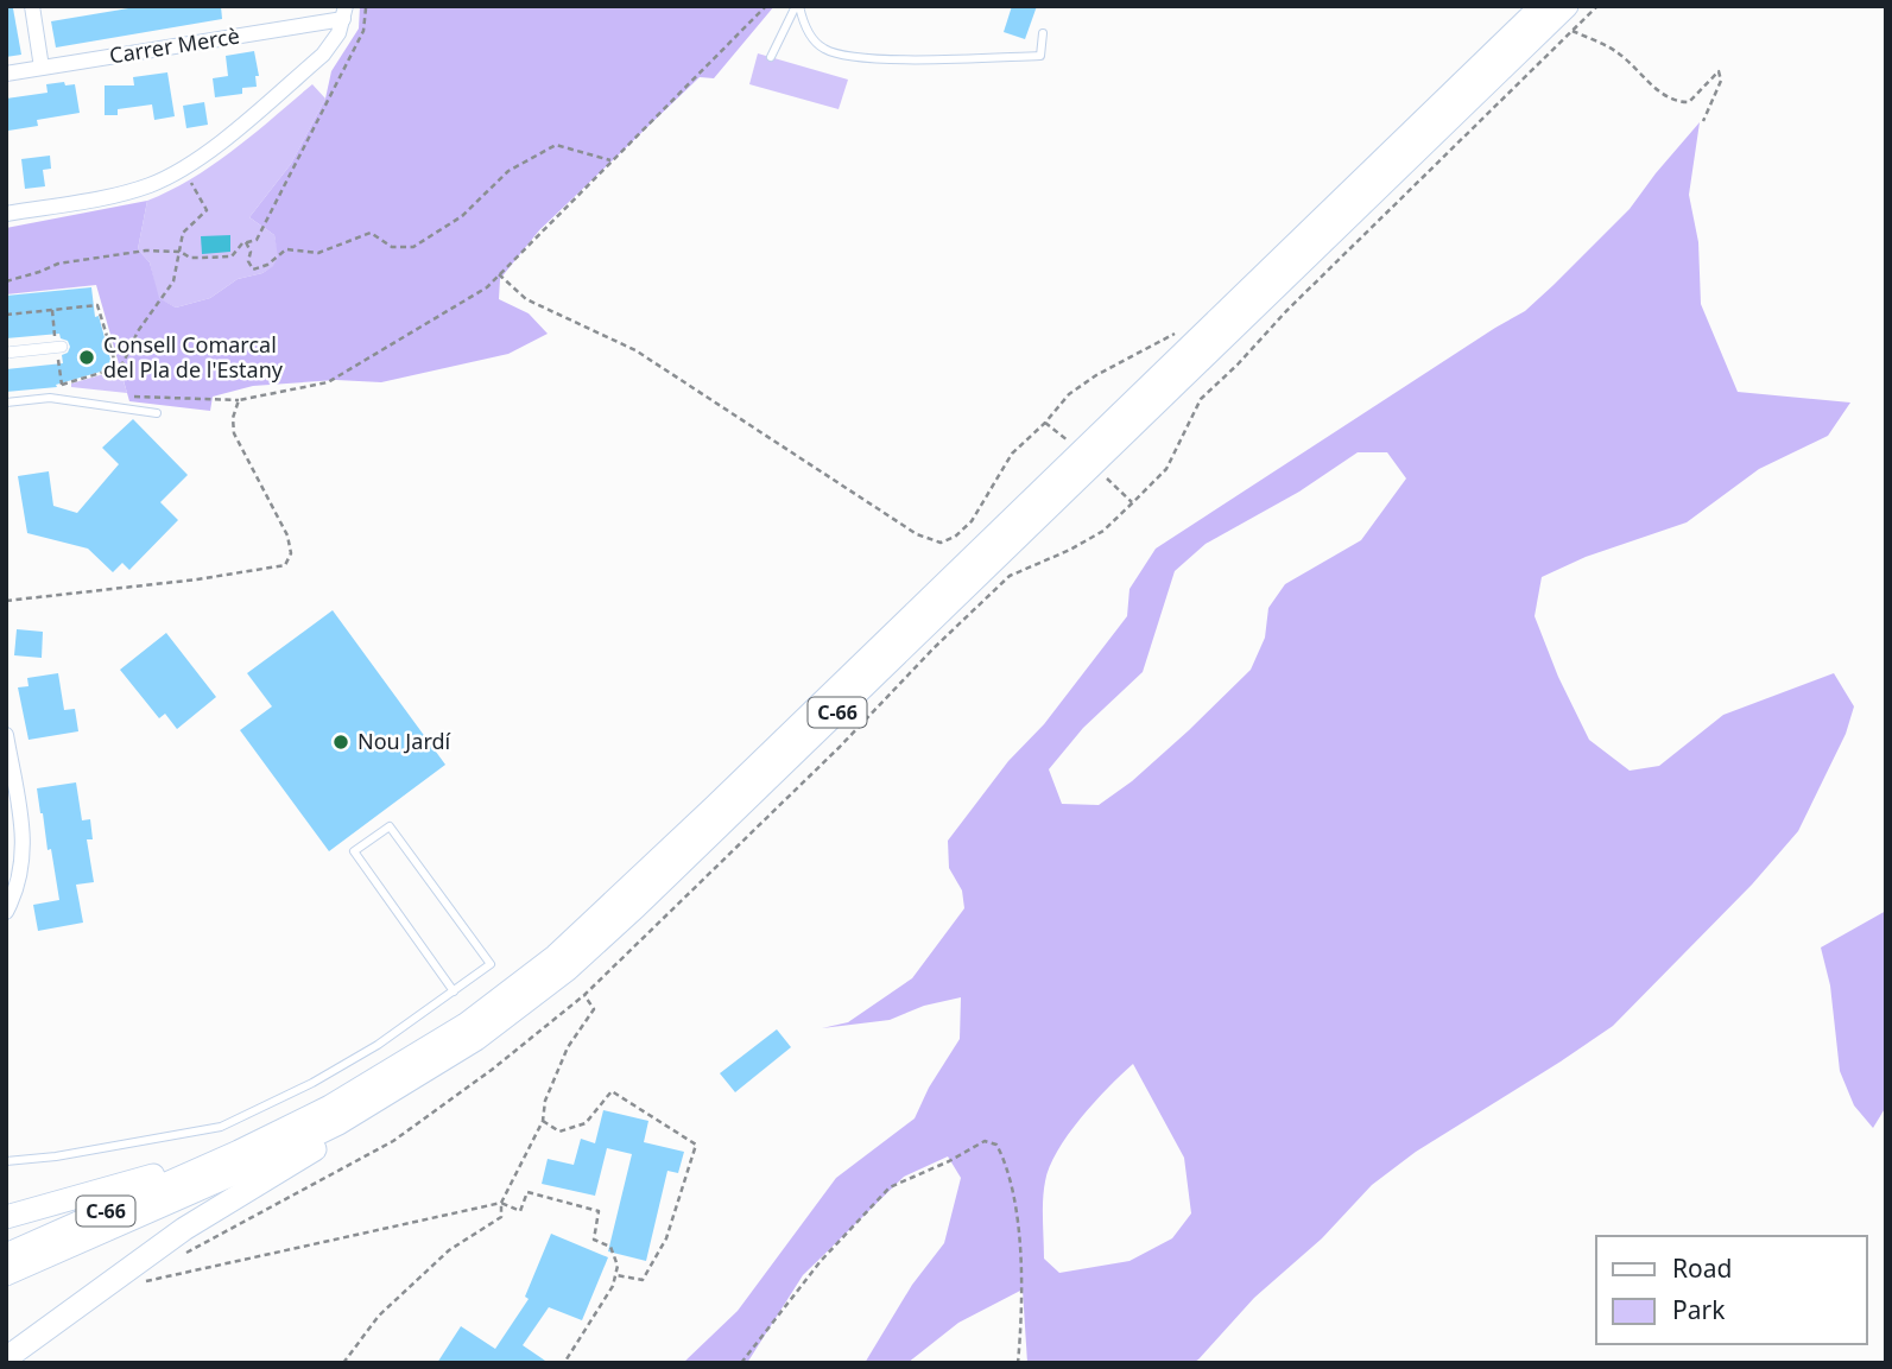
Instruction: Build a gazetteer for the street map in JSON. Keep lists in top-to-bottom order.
{
  "streets": {
    "highway": ["C-66"],
    "street": ["Carrer Mercè"]
  },
  "places": ["Consell Comarcal del Pla de l'Estany", "Nou Jardí"],
  "legend": ["Road", "Park"]
}
